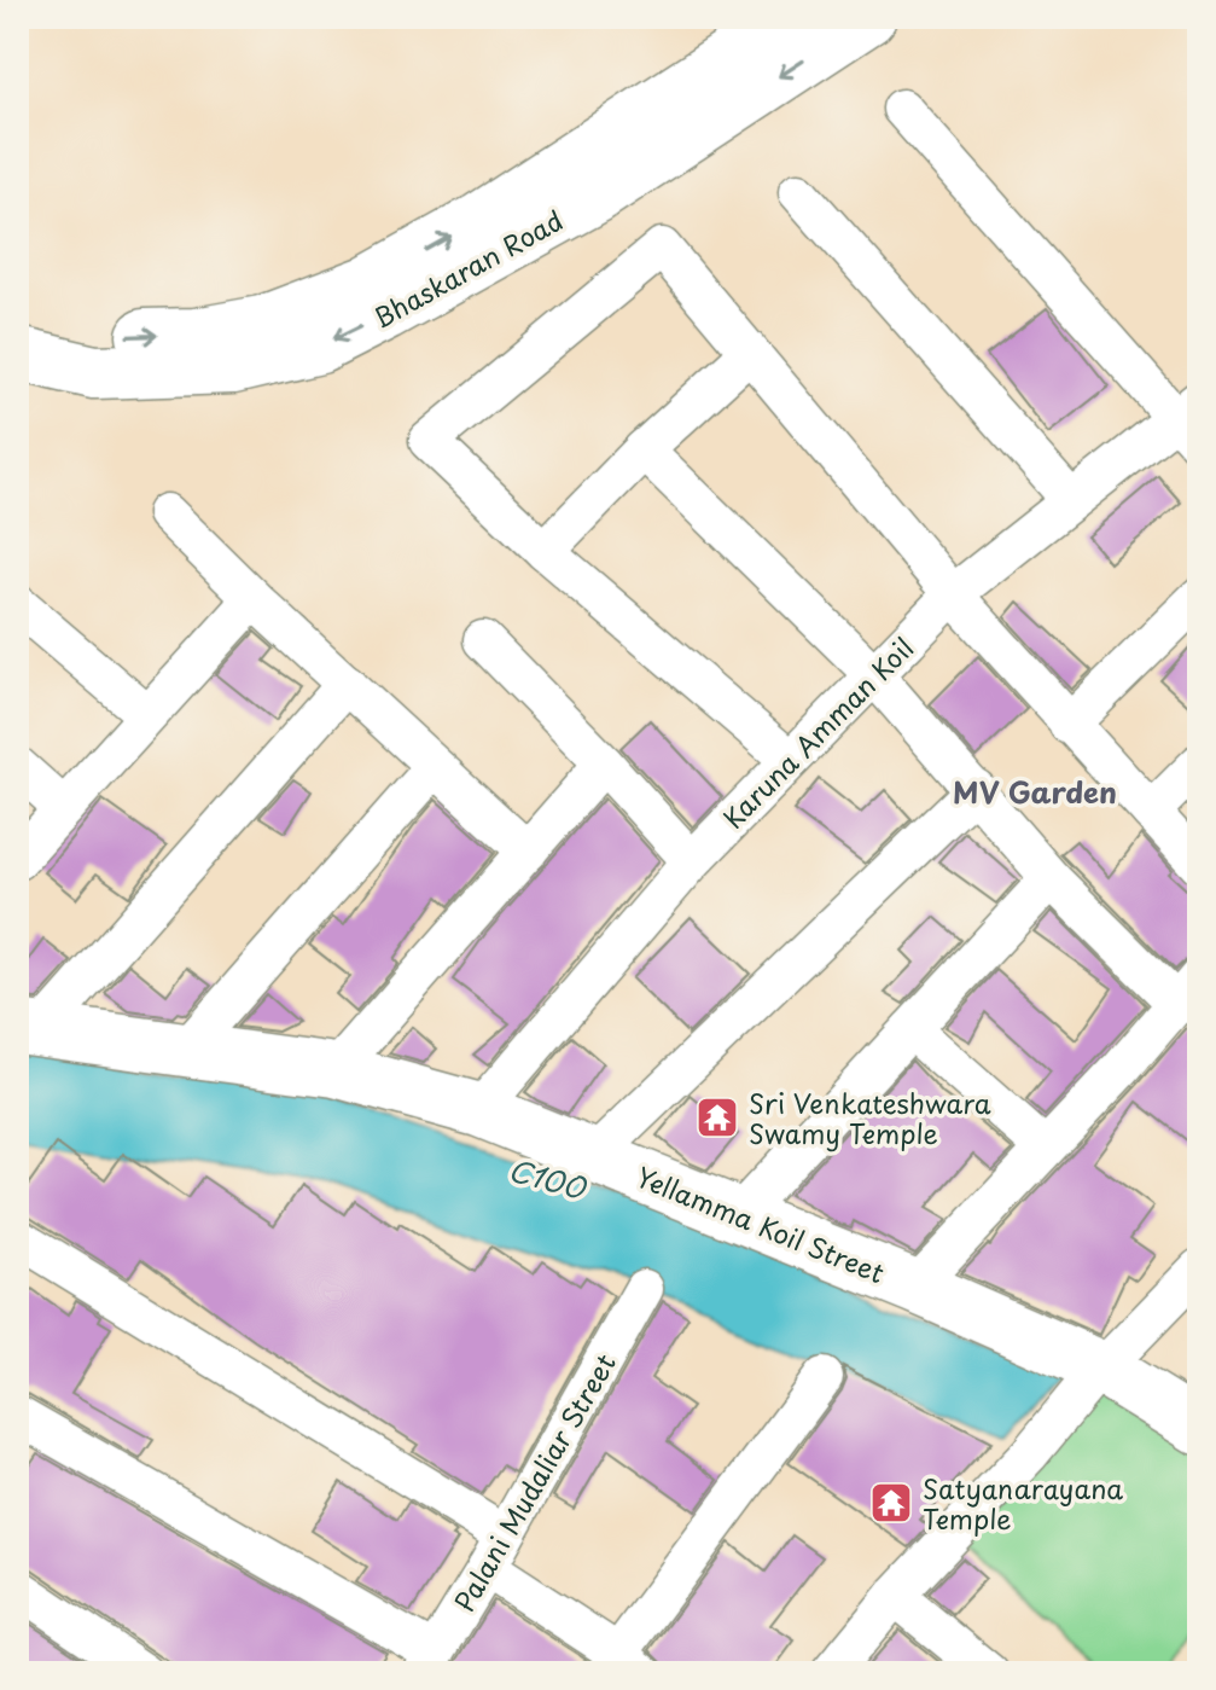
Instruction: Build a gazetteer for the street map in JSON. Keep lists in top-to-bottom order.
{
  "streets": {
    "main road": ["Bhaskaran Road", "Yellamma Koil Street"],
    "street": ["Karuna Amman Koil", "Palani Mudaliar Street"]
  },
  "crossings": [
    ["Karuna Amman Koil", "Yellamma Koil Street"]
  ],
  "districts": ["MV Garden"],
  "water": ["C100"],
  "places": {
    "temple": ["Sri Venkateshwara Swamy Temple", "Satyanarayana Temple"]
  }
}
